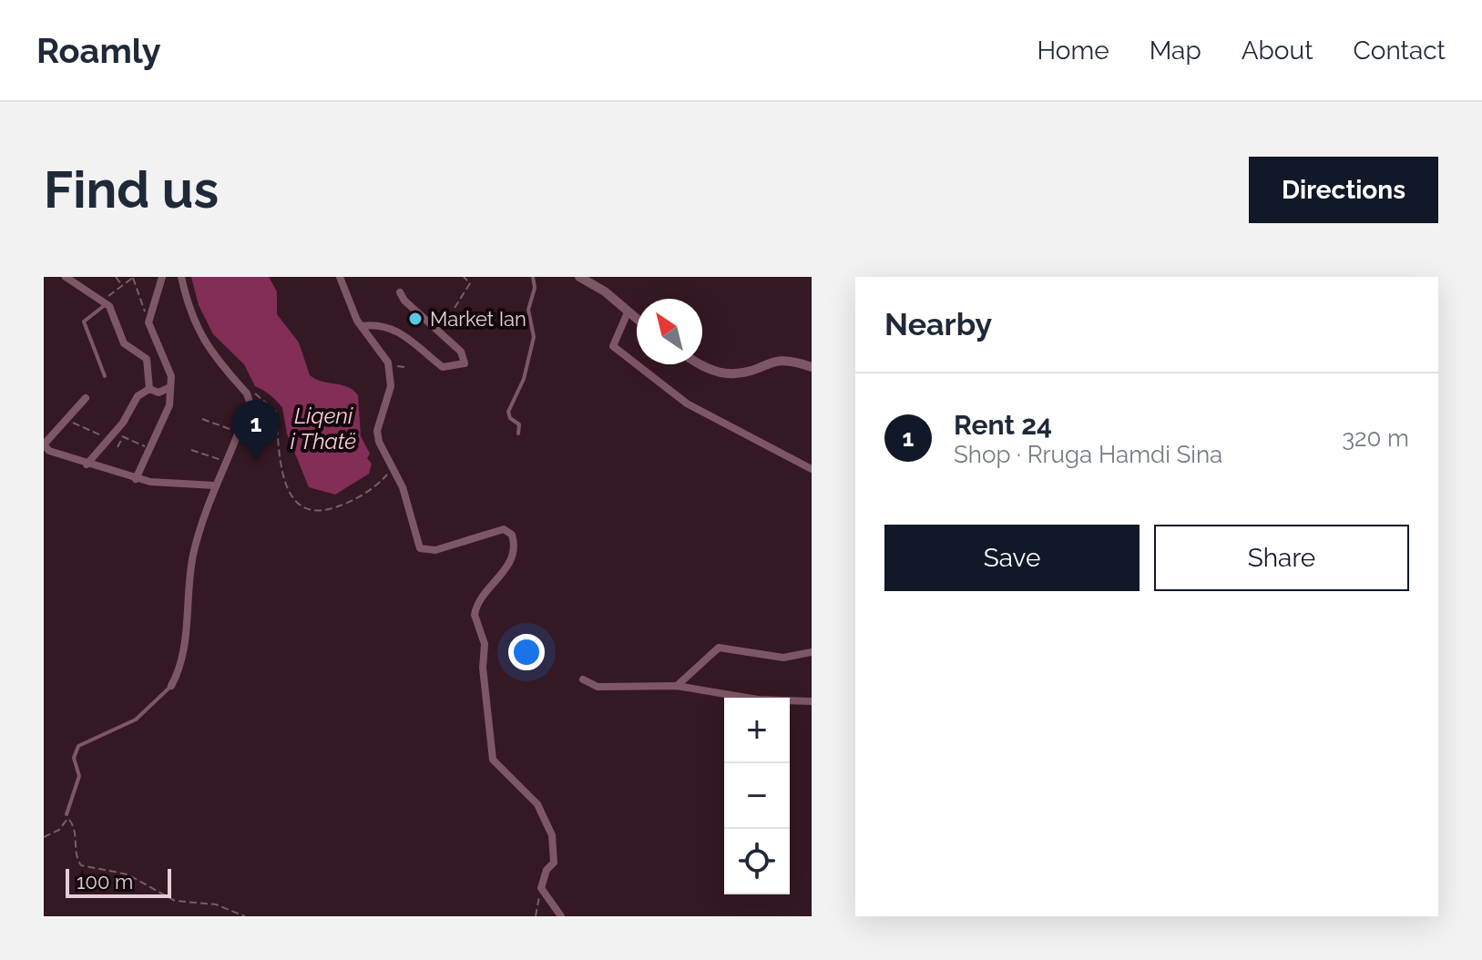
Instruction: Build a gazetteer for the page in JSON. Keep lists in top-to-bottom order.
{
  "water": ["Liqeni i Thatë"],
  "places": ["Market Ian"],
  "scale_bar": "100 m",
  "north": "top left",
  "page": {
    "header": "Roamly",
    "nav": [
      "Home",
      "Map",
      "About",
      "Contact"
    ],
    "buttons": [
      "Directions",
      ["Save", "Share"]
    ],
    "title": "Find us",
    "heading": "Nearby",
    "list": [
      {
        "mark": "1",
        "name": "Rent 24",
        "note": "Shop · Rruga Hamdi Sina",
        "value": "320 m"
      }
    ],
    "pins": "1",
    "map_buttons": ["+", "−"],
    "scale": "100 m"
  }
}
